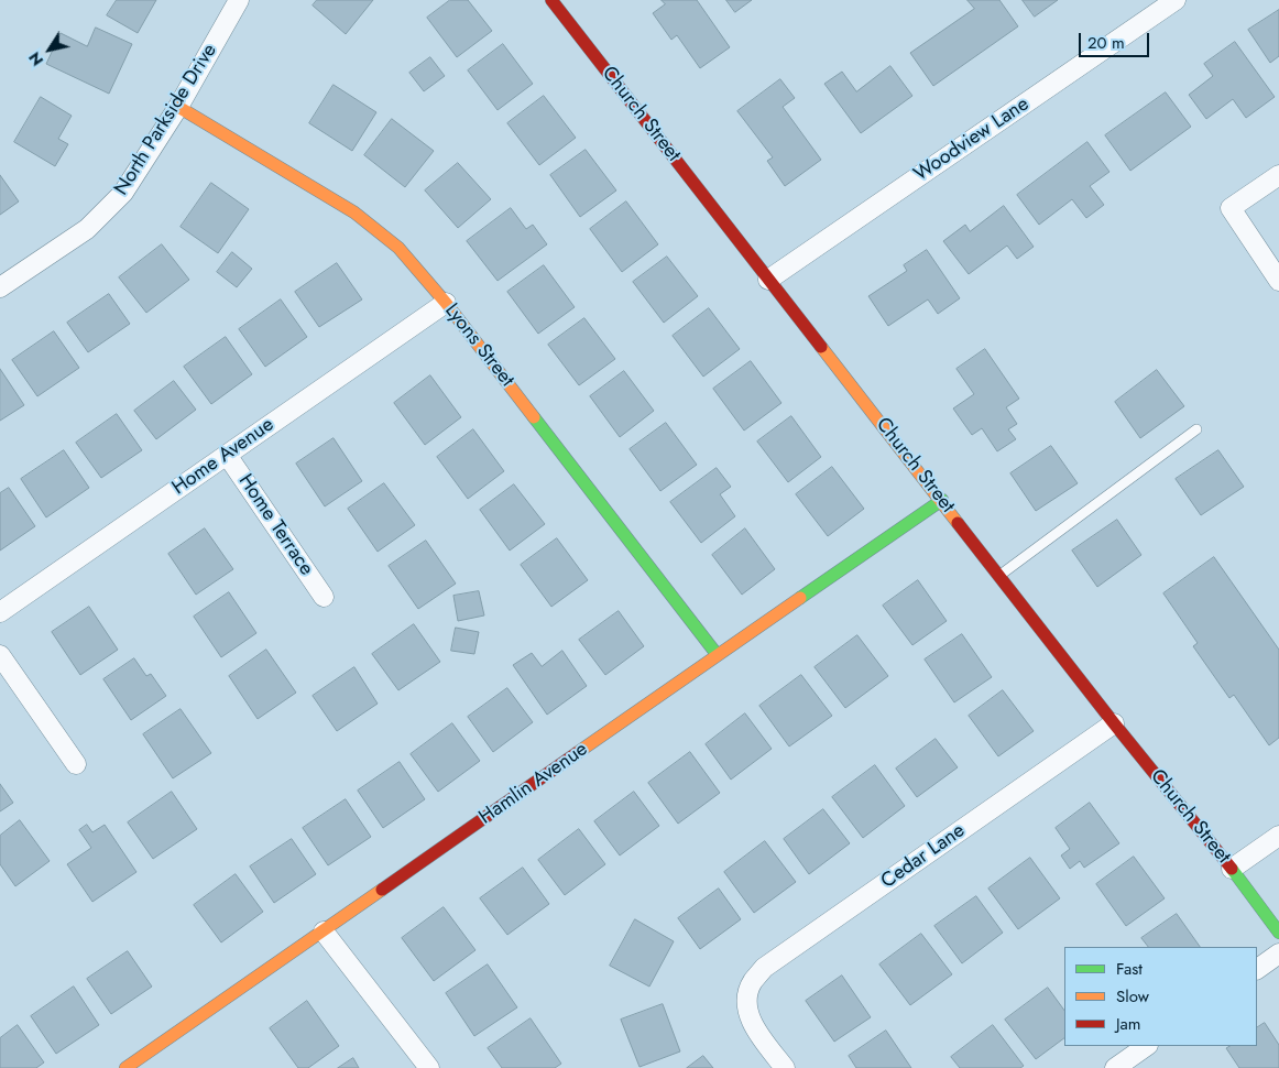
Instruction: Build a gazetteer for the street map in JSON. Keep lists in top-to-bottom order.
{
  "streets": {
    "street": [
      "Church Street",
      "North Parkside Drive",
      "Woodview Lane",
      "Lyons Street",
      "Home Avenue",
      "Home Terrace",
      "Hamlin Avenue",
      "Cedar Lane"
    ]
  },
  "crossings": [
    ["Church Street", "Woodview Lane"],
    ["Church Street", "Hamlin Avenue"],
    ["Church Street", "Cedar Lane"],
    ["North Parkside Drive", "Lyons Street"],
    ["Lyons Street", "Home Avenue"],
    ["Lyons Street", "Hamlin Avenue"],
    ["Home Avenue", "Home Terrace"]
  ],
  "legend": ["Fast", "Slow", "Jam"],
  "scale_bar": "20 m",
  "north": "bottom left"
}
